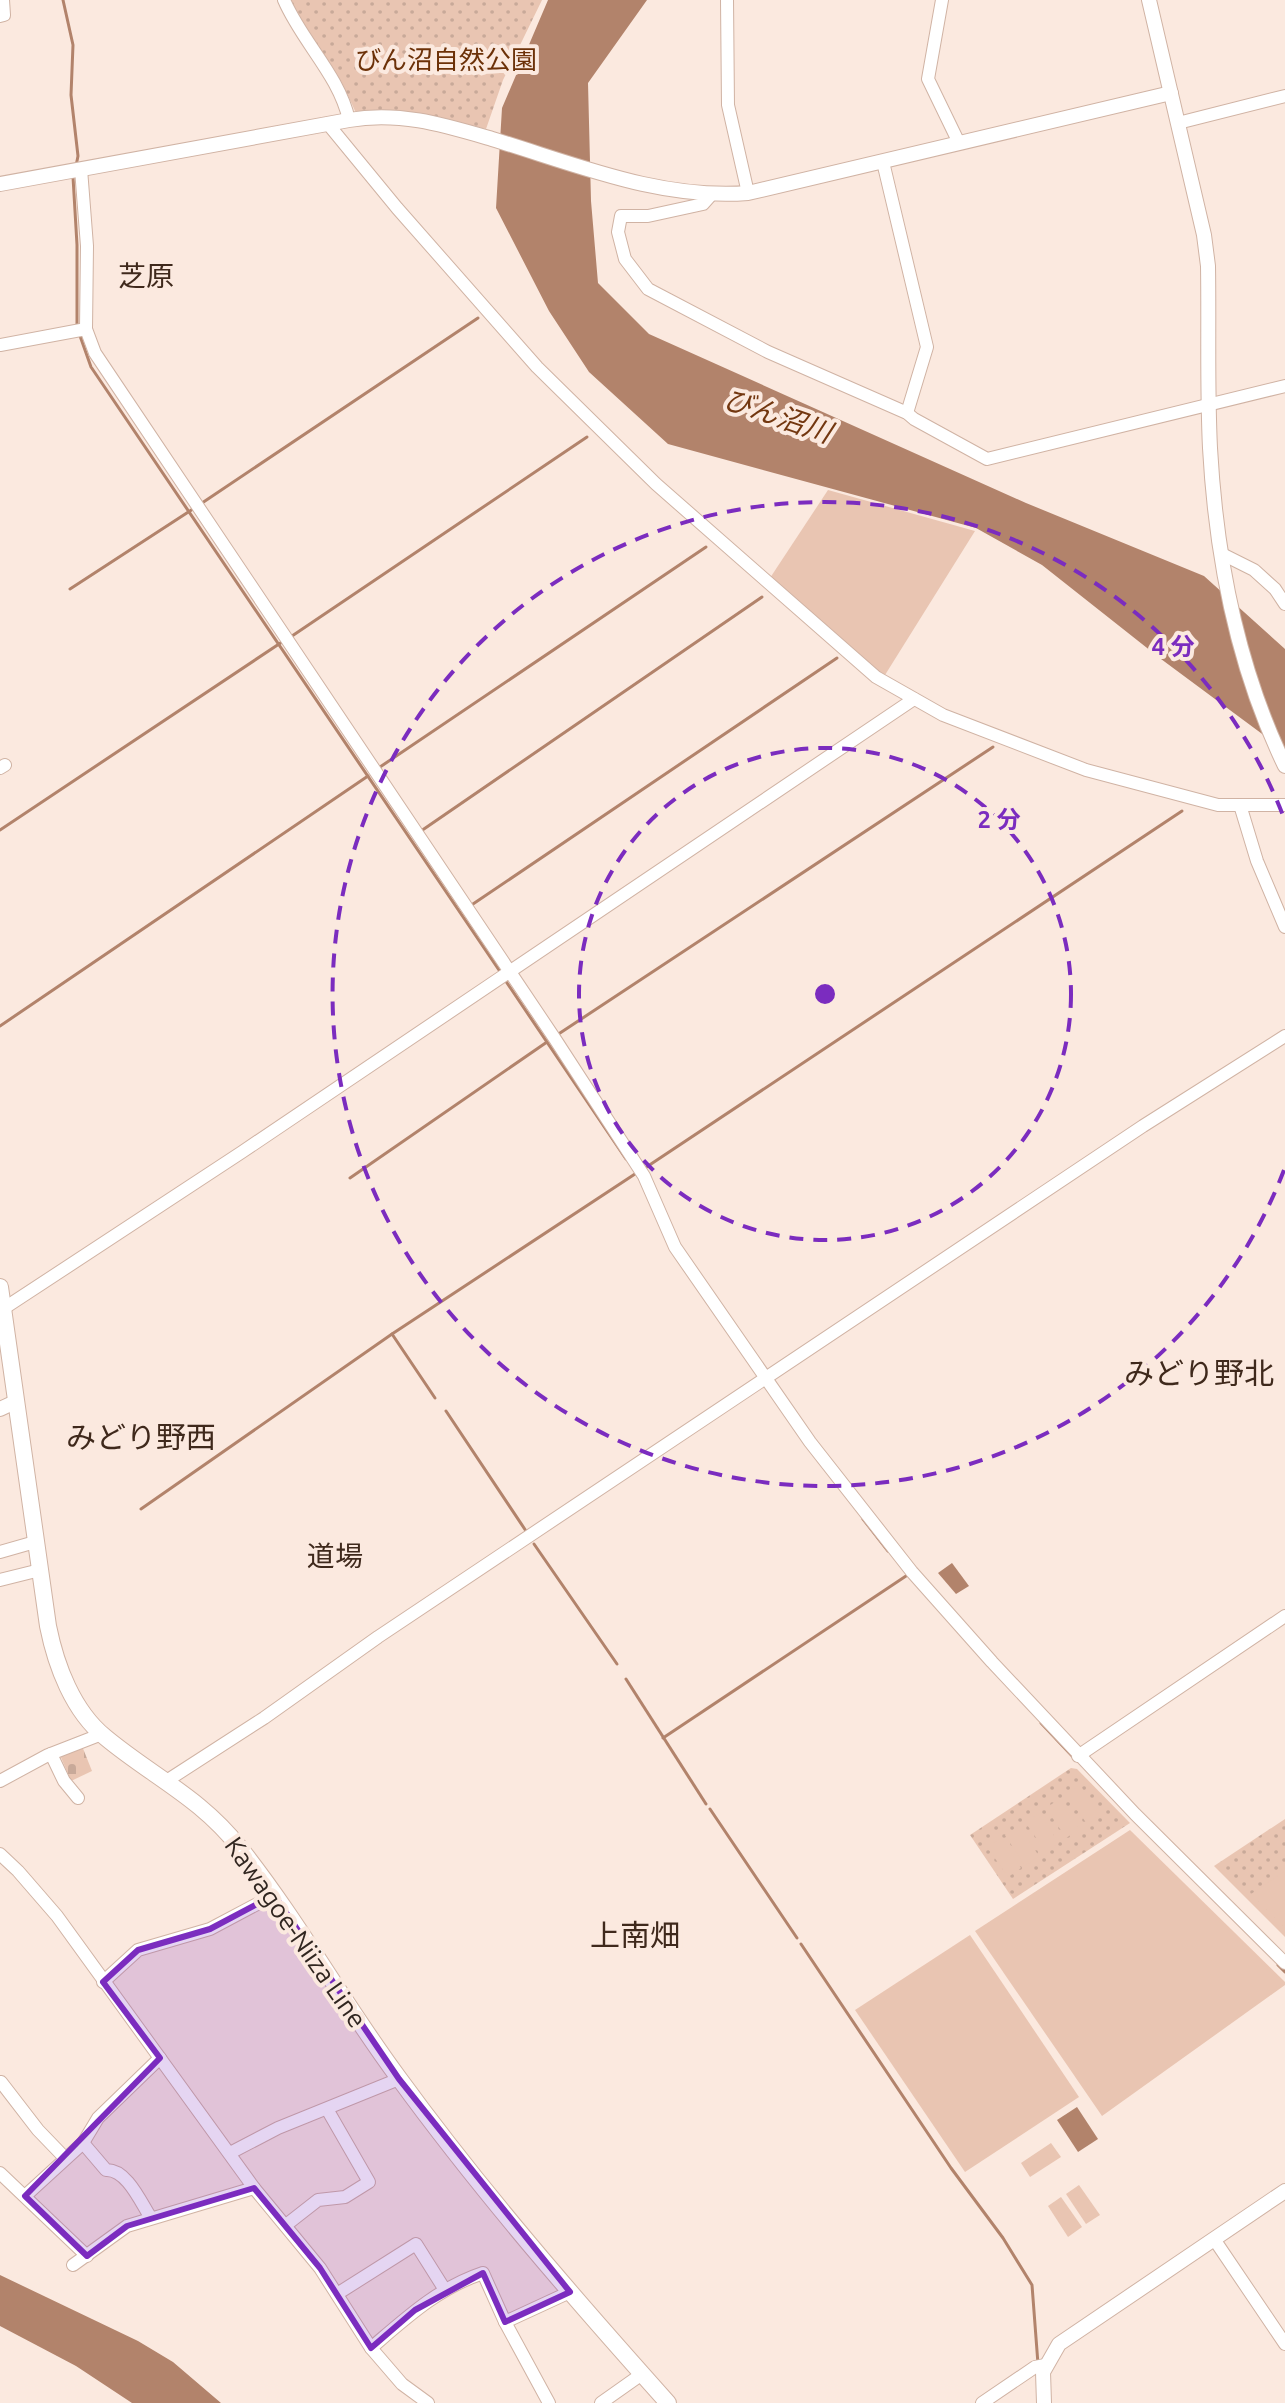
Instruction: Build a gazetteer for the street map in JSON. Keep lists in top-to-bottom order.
{
  "streets": {
    "main road": ["Kawagoe-Niiza Line"]
  },
  "districts": [
    "芝原",
    "みどり野北",
    "みどり野西",
    "道場",
    "上南畑"
  ],
  "water": ["びん沼川"],
  "parks": ["びん沼自然公園"],
  "rings": ["4 分", "2 分"]
}
